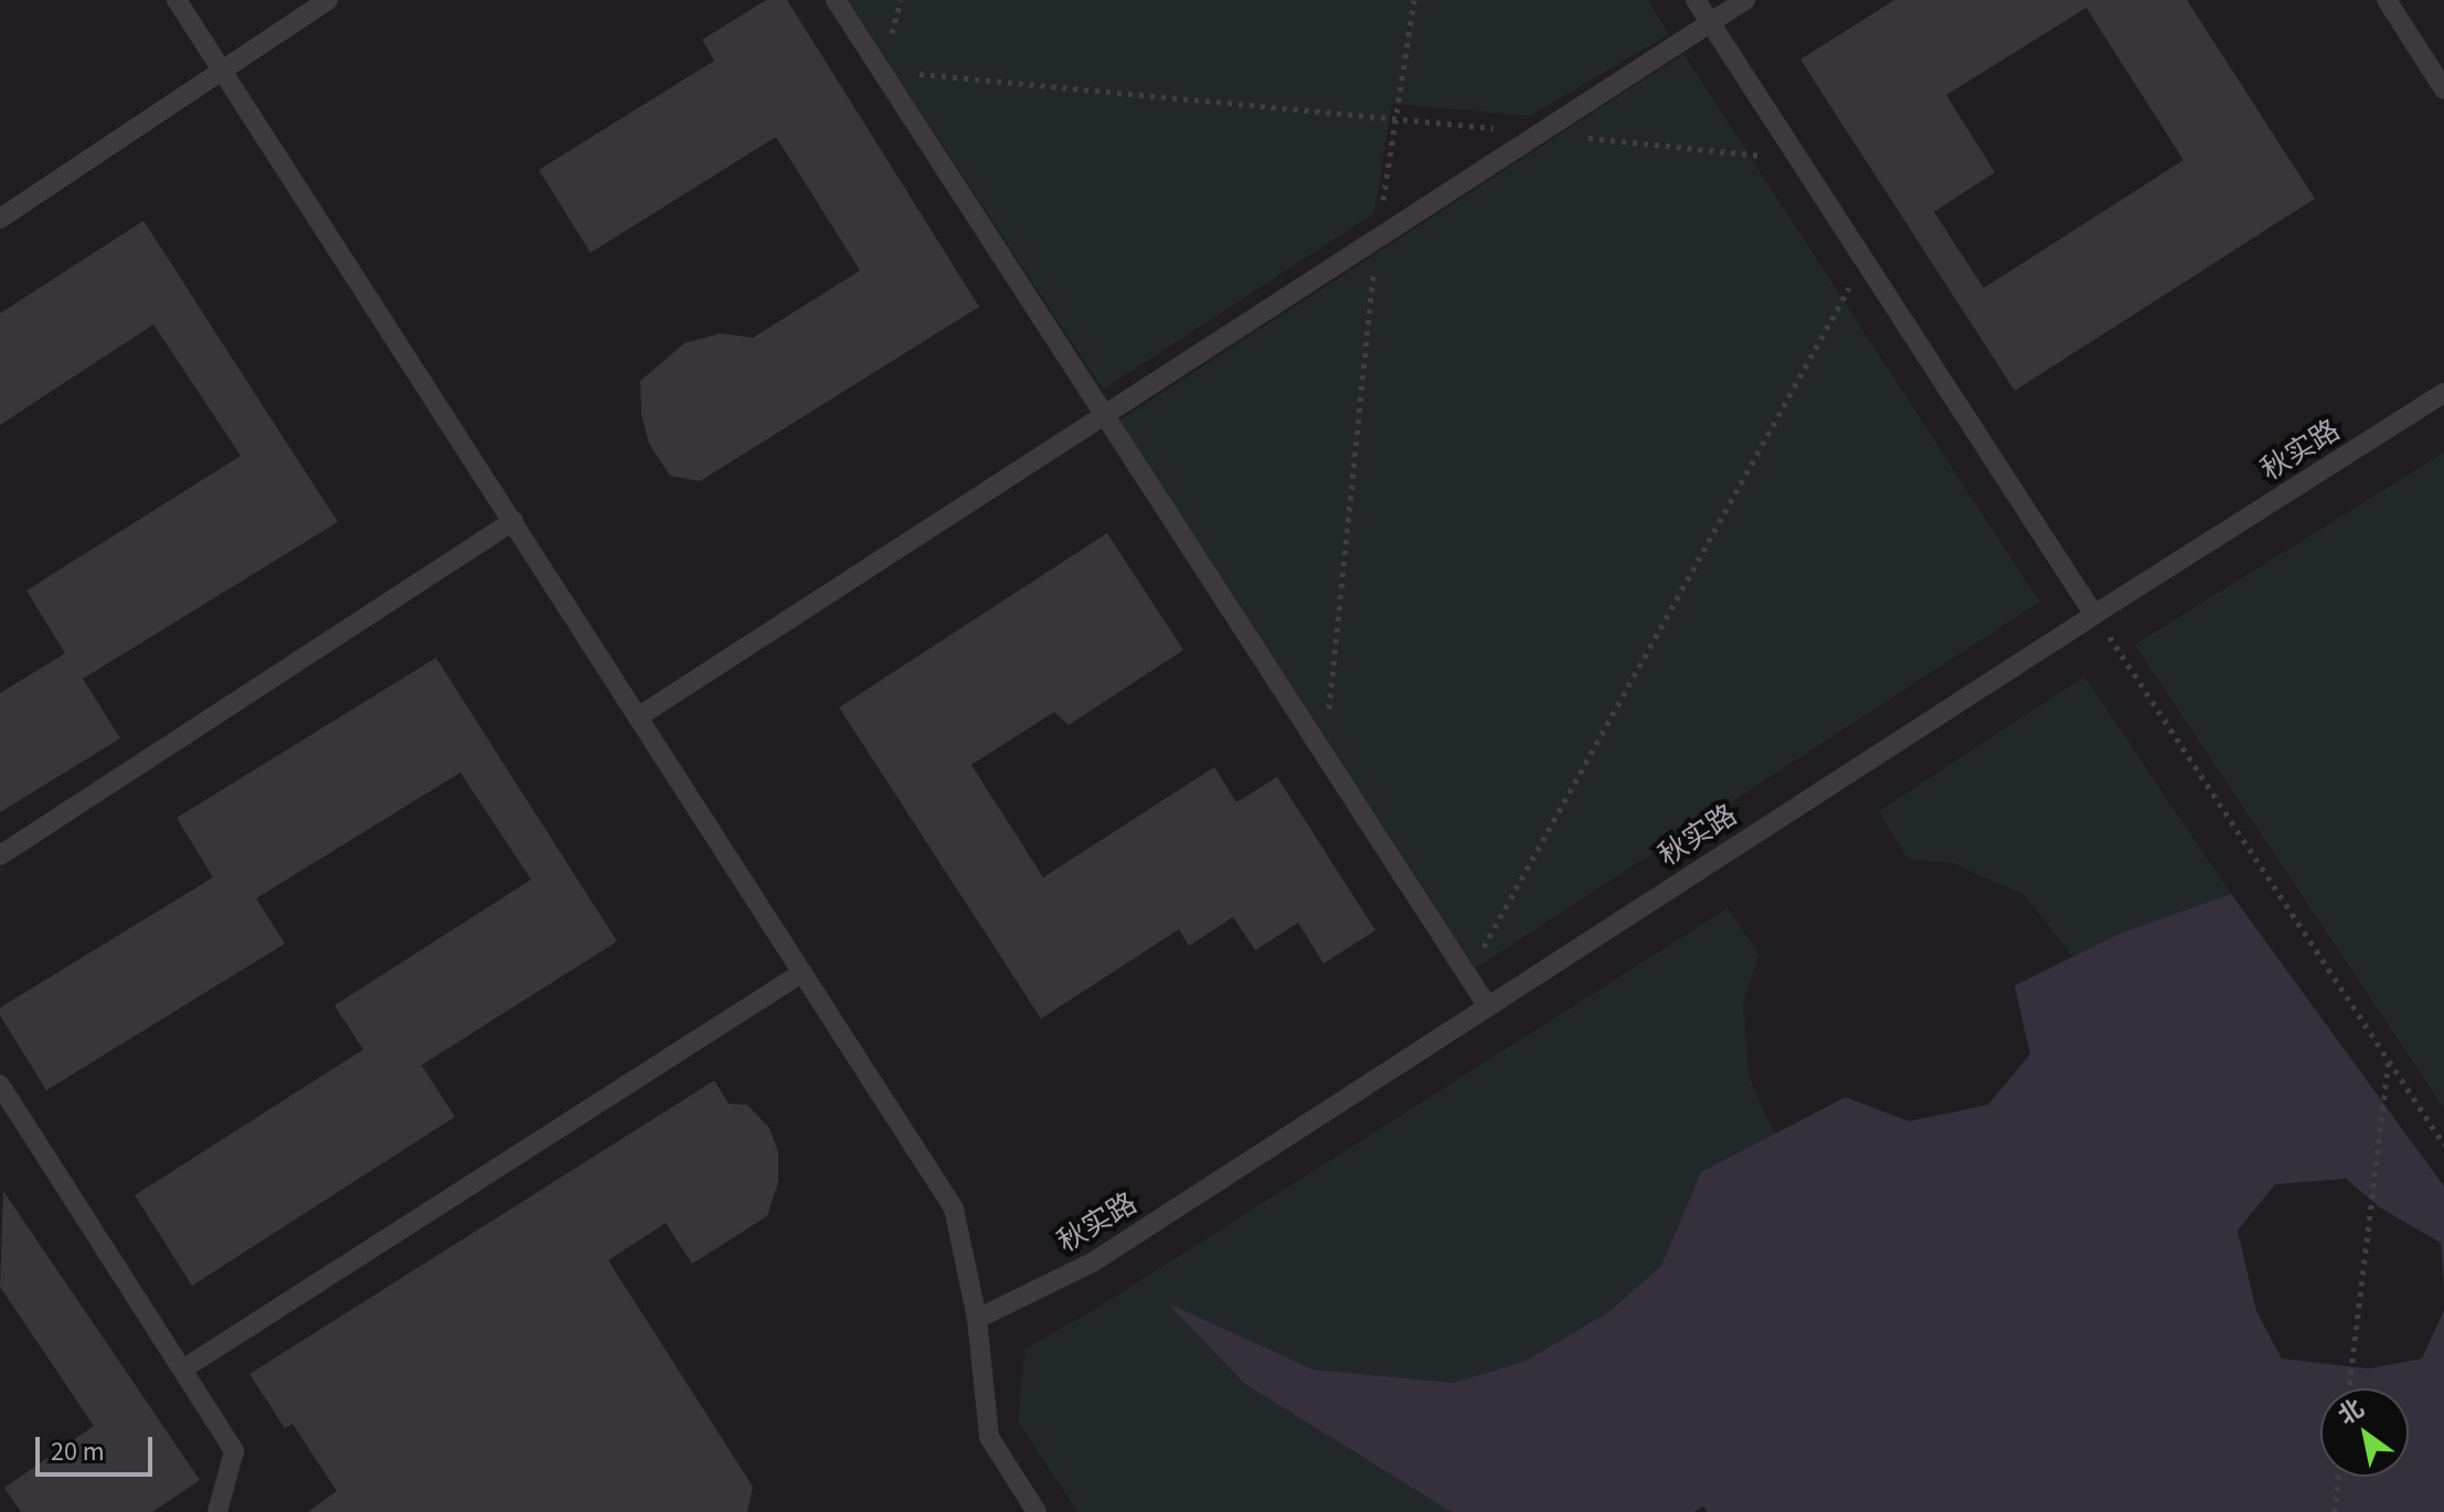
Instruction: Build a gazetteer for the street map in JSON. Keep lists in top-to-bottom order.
{
  "streets": {
    "lane": ["秋实路"]
  },
  "scale_bar": "20 m",
  "north": "top left"
}
